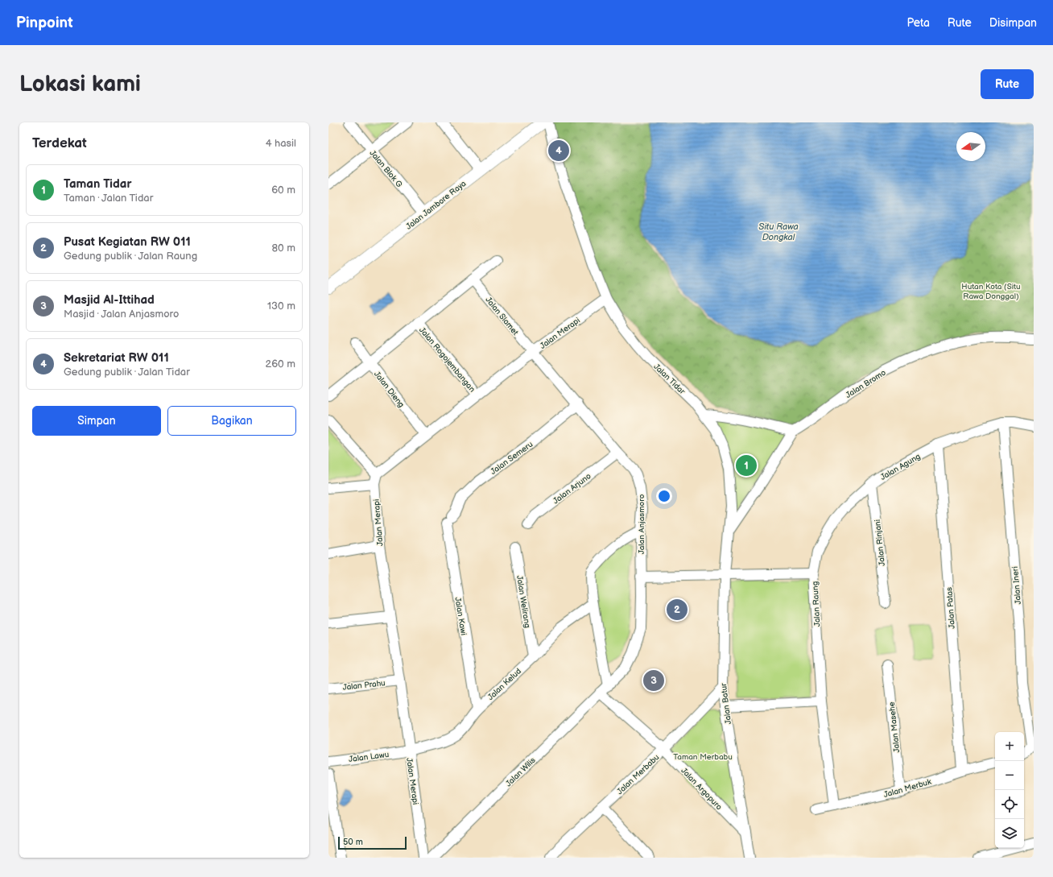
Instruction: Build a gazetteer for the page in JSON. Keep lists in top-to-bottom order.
{
  "streets": {
    "street": [
      "Jalan Blok G",
      "Jalan Jambore Raya",
      "Jalan Slamet",
      "Jalan Merapi",
      "Jalan Rogojembangan",
      "Jalan Tidar",
      "Jalan Bromo",
      "Jalan Dieng",
      "Jalan Semeru",
      "Jalan Agung",
      "Jalan Arjuno",
      "Jalan Anjasmoro",
      "Jalan Rinjani",
      "Jalan Ineri",
      "Jalan Welirang",
      "Jalan Raung",
      "Jalan Patas",
      "Jalan Kawi",
      "Jalan Kelud",
      "Jalan Prahu",
      "Jalan Batur",
      "Jalan Masehe",
      "Jalan Lawu",
      "Jalan Wilis",
      "Jalan Merbabu",
      "Jalan Merbuk",
      "Jalan Argopuro"
    ]
  },
  "crossings": [
    ["Jalan Blok G", "Jalan Jambore Raya"],
    ["Jalan Slamet", "Jalan Merapi"],
    ["Jalan Slamet", "Jalan Anjasmoro"],
    ["Jalan Merapi", "Jalan Rogojembangan"],
    ["Jalan Merapi", "Jalan Tidar"],
    ["Jalan Merapi", "Jalan Dieng"],
    ["Jalan Merapi", "Jalan Anjasmoro"],
    ["Jalan Merapi", "Jalan Kelud"],
    ["Jalan Merapi", "Jalan Prahu"],
    ["Jalan Merapi", "Jalan Lawu"],
    ["Jalan Tidar", "Jalan Batur"],
    ["Jalan Semeru", "Jalan Anjasmoro"],
    ["Jalan Semeru", "Jalan Kawi"],
    ["Jalan Agung", "Jalan Rinjani"],
    ["Jalan Agung", "Jalan Ineri"],
    ["Jalan Agung", "Jalan Raung"],
    ["Jalan Agung", "Jalan Patas"],
    ["Jalan Arjuno", "Jalan Anjasmoro"],
    ["Jalan Anjasmoro", "Jalan Raung"],
    ["Jalan Anjasmoro", "Jalan Wilis"],
    ["Jalan Welirang", "Jalan Kelud"],
    ["Jalan Raung", "Jalan Batur"],
    ["Jalan Raung", "Jalan Merbuk"],
    ["Jalan Patas", "Jalan Merbuk"],
    ["Jalan Kawi", "Jalan Kelud"],
    ["Jalan Kelud", "Jalan Lawu"],
    ["Jalan Batur", "Jalan Merbabu"],
    ["Jalan Batur", "Jalan Argopuro"],
    ["Jalan Masehe", "Jalan Merbuk"],
    ["Jalan Wilis", "Jalan Argopuro"],
    ["Jalan Merbabu", "Jalan Argopuro"]
  ],
  "water": ["Situ Rawa Dongkal"],
  "parks": ["Hutan Kota (Situ Rawa Donggal)", "Taman Merbabu"],
  "scale_bar": "50 m",
  "north": "left",
  "page": {
    "header": "Pinpoint",
    "nav": ["Peta", "Rute", "Disimpan"],
    "buttons": [
      "Rute",
      ["Simpan", "Bagikan"]
    ],
    "title": "Lokasi kami",
    "heading": ["Terdekat", "4 hasil"],
    "pins": [
      "4",
      "1",
      "2",
      "3"
    ],
    "list": [
      {
        "mark": "1",
        "name": "Taman Tidar",
        "note": "Taman · Jalan Tidar",
        "value": "60 m"
      },
      {
        "mark": "2",
        "name": "Pusat Kegiatan RW 011",
        "note": "Gedung publik · Jalan Raung",
        "value": "80 m"
      },
      {
        "mark": "3",
        "name": "Masjid Al-Ittihad",
        "note": "Masjid · Jalan Anjasmoro",
        "value": "130 m"
      },
      {
        "mark": "4",
        "name": "Sekretariat RW 011",
        "note": "Gedung publik · Jalan Tidar",
        "value": "260 m"
      }
    ],
    "map_buttons": ["+", "−"],
    "scale": "50 m"
  }
}
